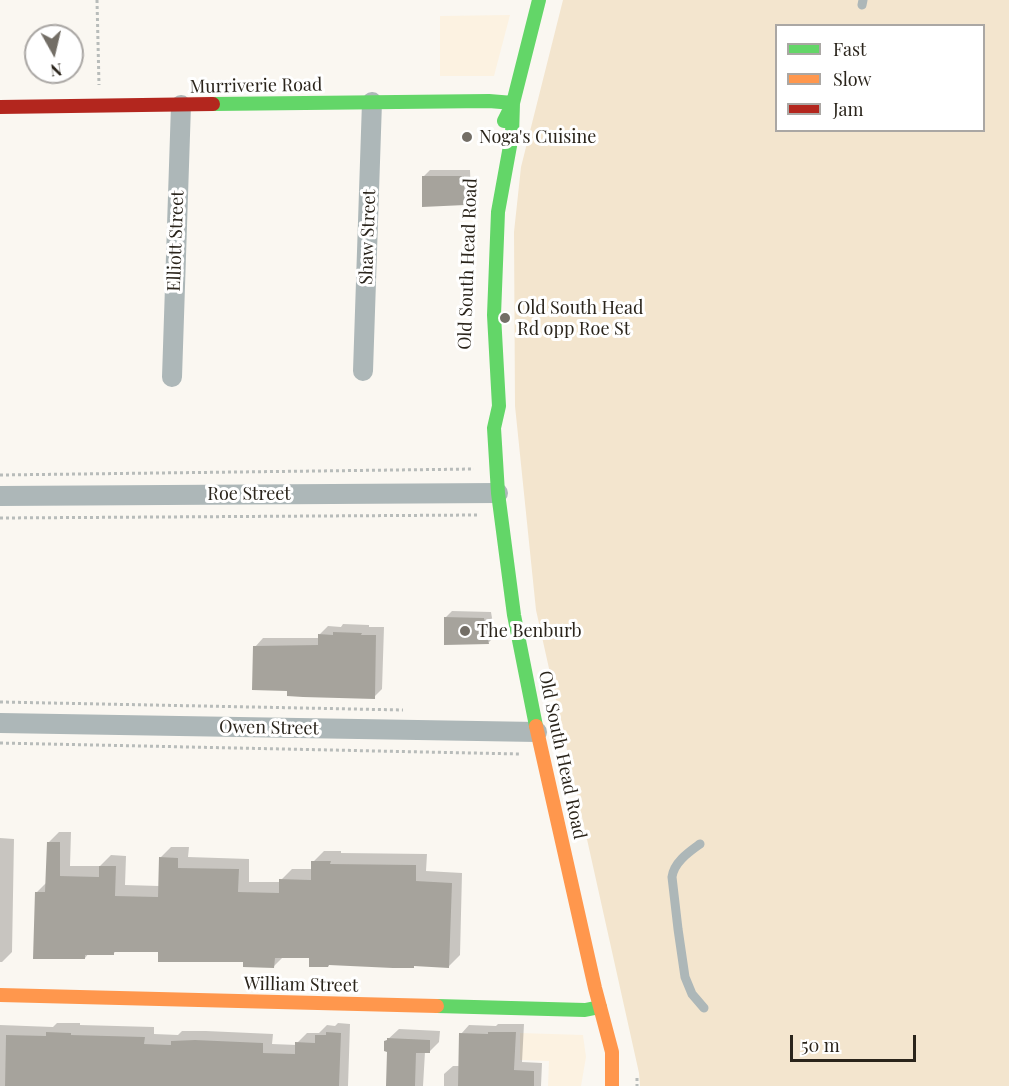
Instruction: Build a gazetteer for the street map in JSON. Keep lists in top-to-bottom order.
{
  "streets": {
    "main road": ["Murriverie Road", "Old South Head Road", "William Street"],
    "street": [
      "Shaw Street",
      "Elliott Street",
      "Roe Street",
      "Owen Street"
    ]
  },
  "crossings": [
    ["Murriverie Road", "Shaw Street"],
    ["Murriverie Road", "Elliott Street"],
    ["Murriverie Road", "Old South Head Road"],
    ["Old South Head Road", "Roe Street"],
    ["Old South Head Road", "Owen Street"],
    ["Old South Head Road", "William Street"]
  ],
  "places": ["Noga's Cuisine", "Old South Head Rd opp Roe St", "The Benburb"],
  "legend": ["Fast", "Slow", "Jam"],
  "scale_bar": "50 m",
  "north": "bottom"
}
